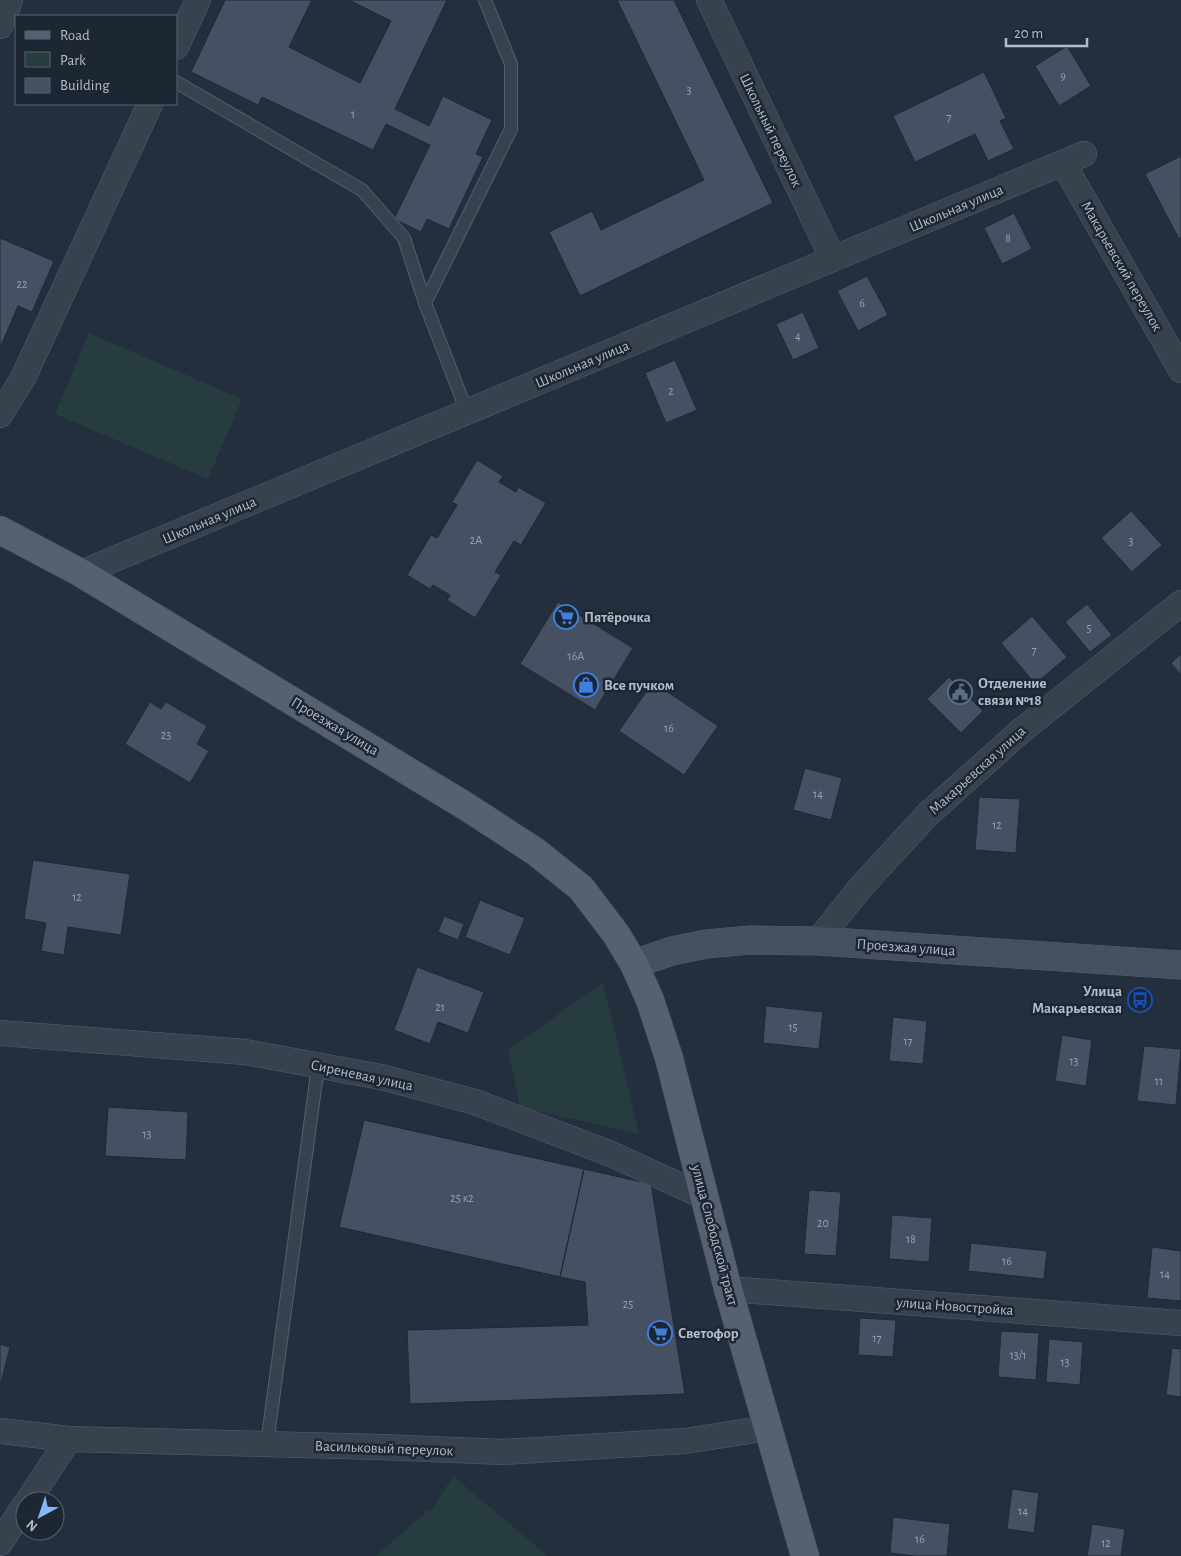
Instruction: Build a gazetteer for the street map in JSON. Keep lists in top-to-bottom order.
{
  "streets": {
    "main road": ["Проезжая улица", "улица Слободской тракт"],
    "street": [
      "Школьный переулок",
      "Школьная улица",
      "Макарьевский переулок",
      "Макарьевская улица",
      "Сиреневая улица",
      "улица Новостройка",
      "Васильковый переулок"
    ]
  },
  "crossings": [
    ["Школьный переулок", "Школьная улица"],
    ["Школьная улица", "Макарьевский переулок"],
    ["Школьная улица", "Проезжая улица"],
    ["Проезжая улица", "Макарьевская улица"],
    ["Проезжая улица", "улица Слободской тракт"],
    ["Сиреневая улица", "улица Слободской тракт"],
    ["улица Слободской тракт", "улица Новостройка"],
    ["улица Слободской тракт", "Васильковый переулок"]
  ],
  "places": {
    "supermarket": ["Пятёрочка", "Светофор"],
    "shop": ["Все пучком"],
    "public building": ["Отделение связи №18"],
    "bus stop": ["Улица Макарьевская"]
  },
  "house_numbers": [
    "9",
    "3",
    "1",
    "7",
    "8",
    "22",
    "6",
    "4",
    "2",
    "2А",
    "3",
    "5",
    "7",
    "16А",
    "16",
    "23",
    "14",
    "12",
    "12",
    "21",
    "15",
    "17",
    "13",
    "11",
    "13",
    "25 к2",
    "20",
    "18",
    "16",
    "14",
    "25",
    "17",
    "13/1",
    "13",
    "14",
    "16",
    "12"
  ],
  "legend": ["Road", "Park", "Building"],
  "scale_bar": "20 m",
  "north": "bottom left"
}
